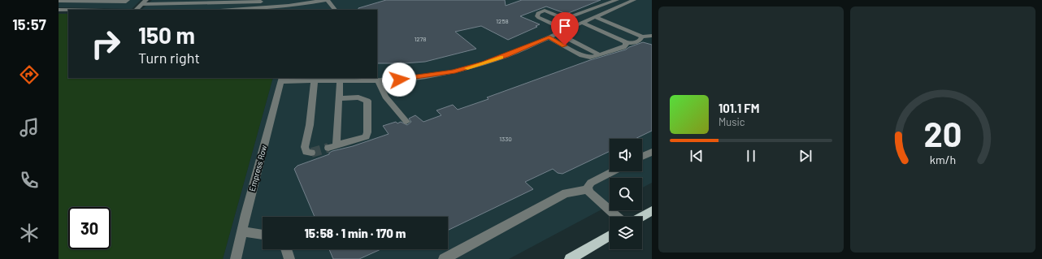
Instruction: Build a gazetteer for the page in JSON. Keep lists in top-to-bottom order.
{
  "streets": {
    "street": ["Empress Row"]
  },
  "house_numbers": ["1258", "1278", "1330"],
  "page": {
    "tabs": "15:57",
    "turn": ["150 m", "Turn right"],
    "song": ["101.1 FM", "Music"],
    "limit": "30",
    "trip": "15:58 · 1 min · 170 m",
    "gauge": ["20", "km/h"]
  }
}
